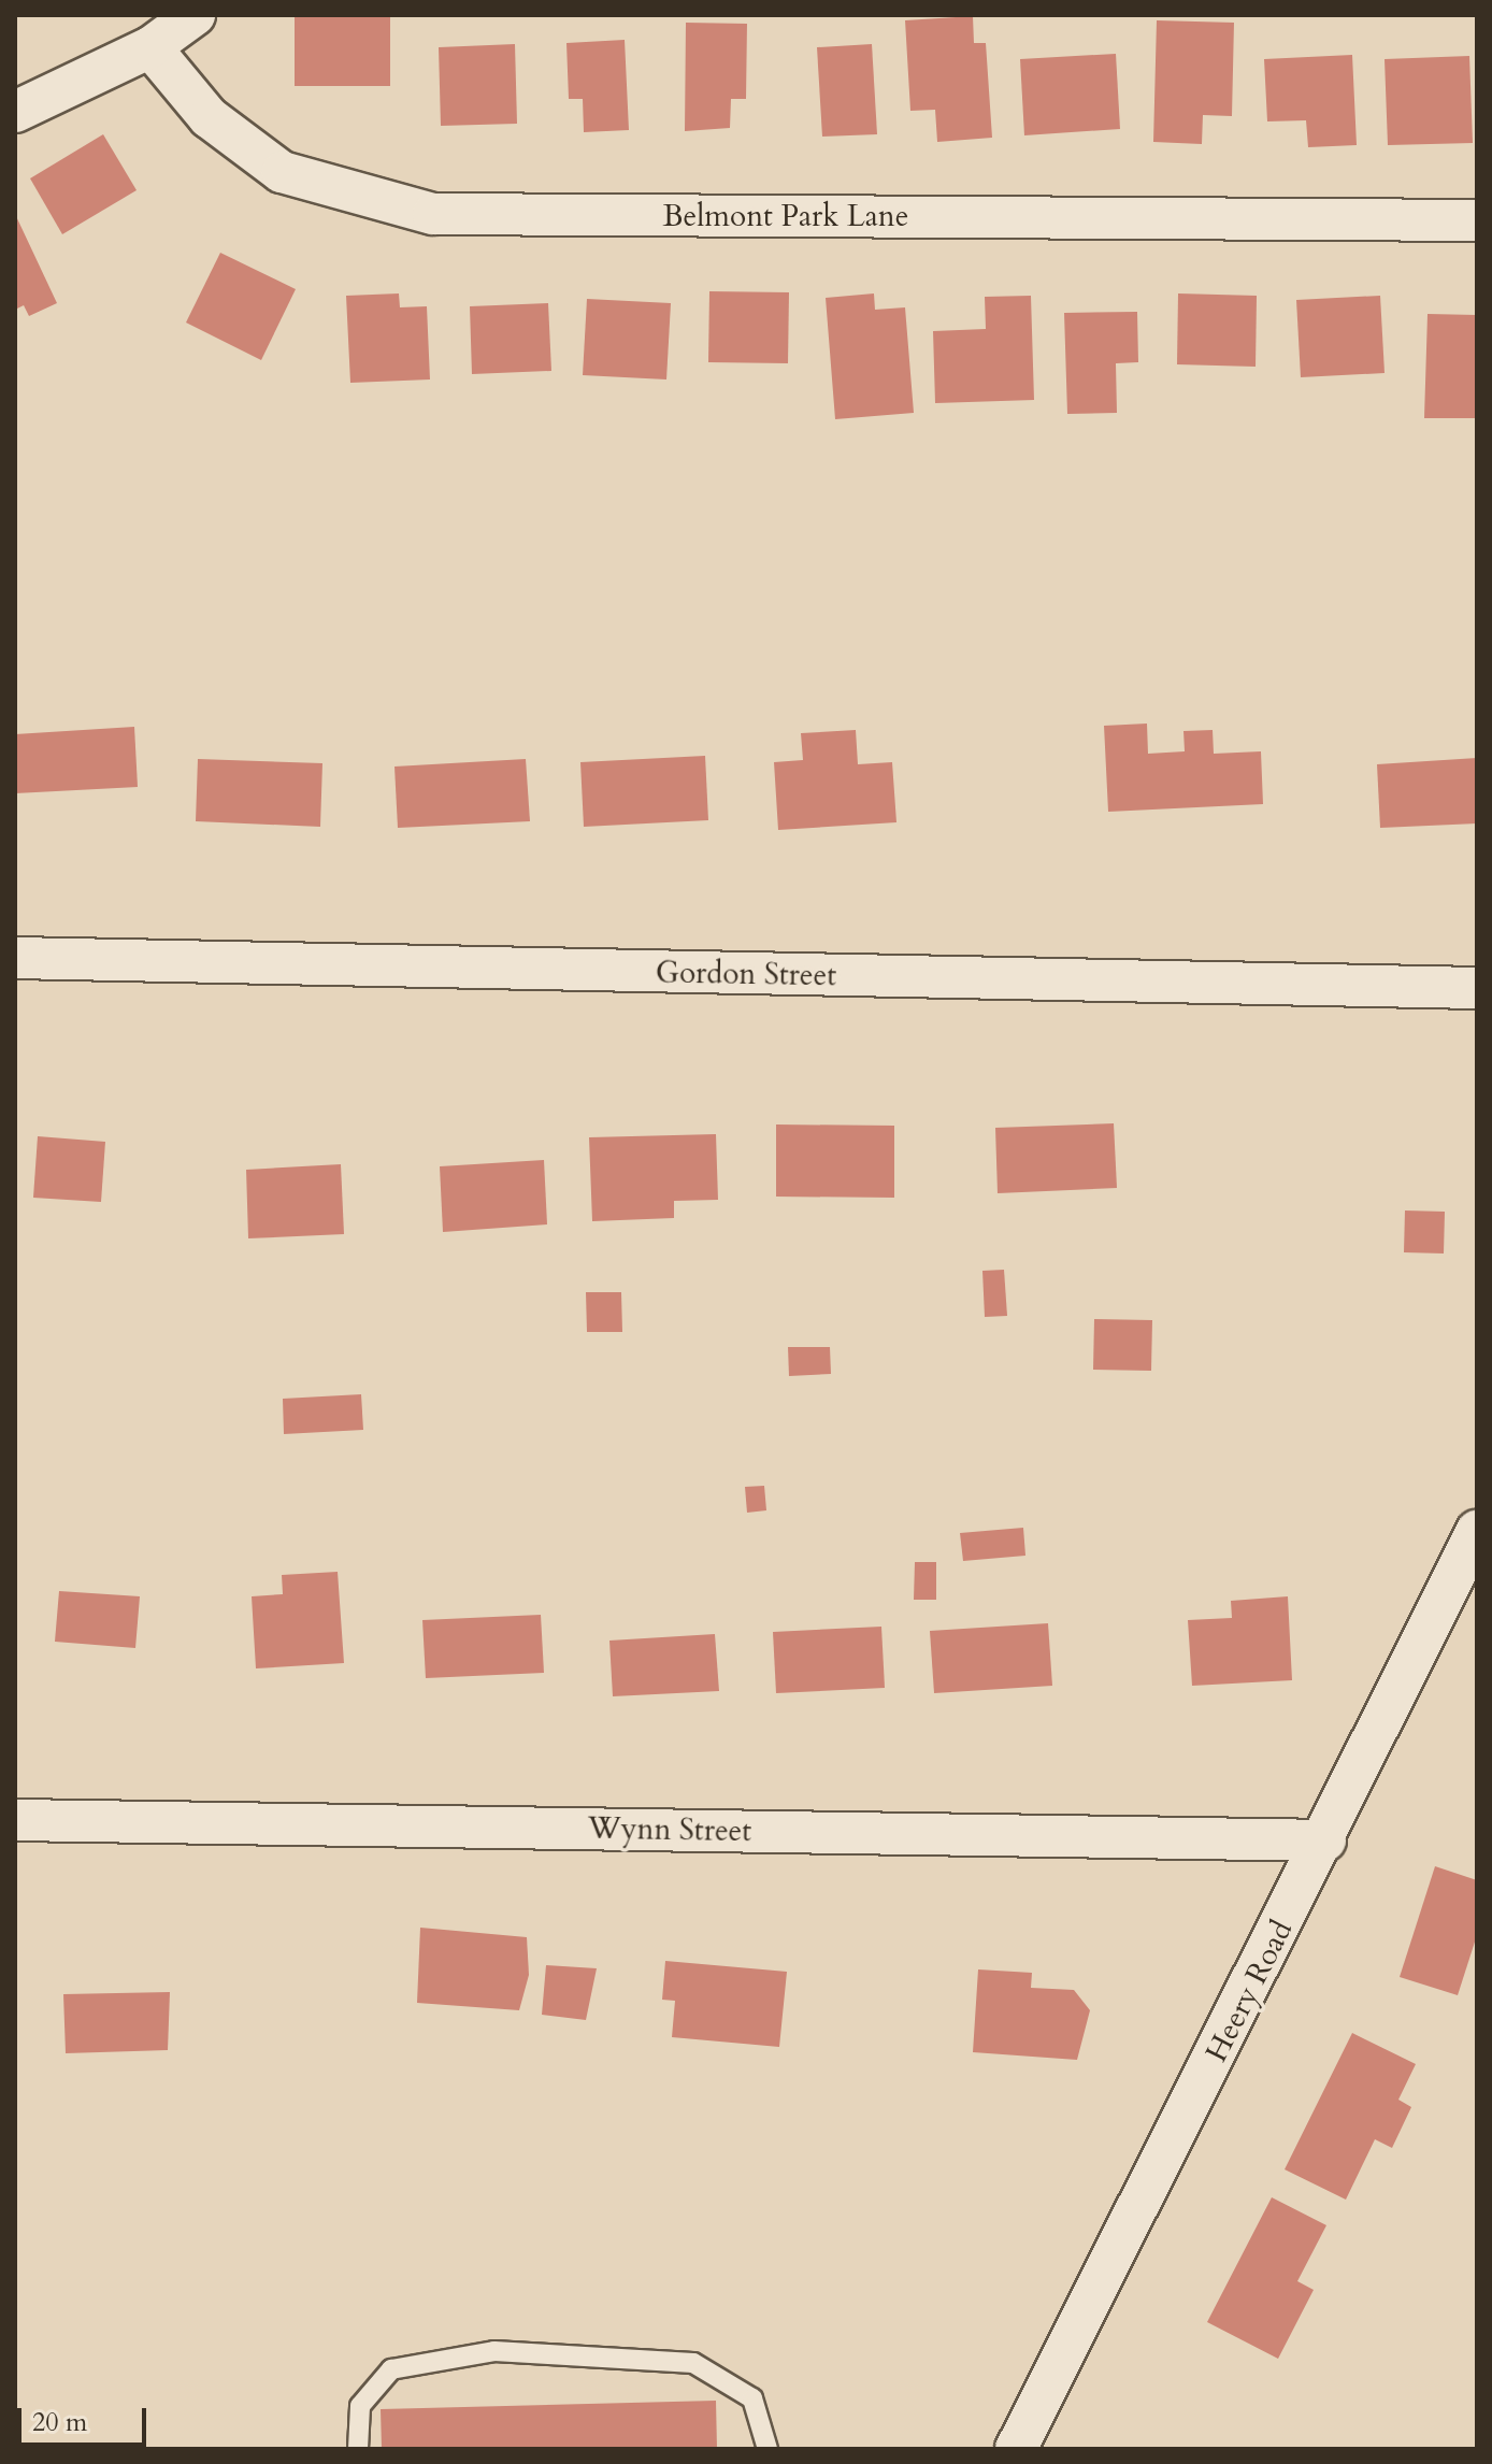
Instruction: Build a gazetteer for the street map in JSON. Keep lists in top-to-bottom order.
{
  "streets": {
    "street": [
      "Belmont Park Lane",
      "Gordon Street",
      "Wynn Street",
      "Heery Road"
    ]
  },
  "crossings": [
    ["Wynn Street", "Heery Road"]
  ],
  "scale_bar": "20 m"
}
